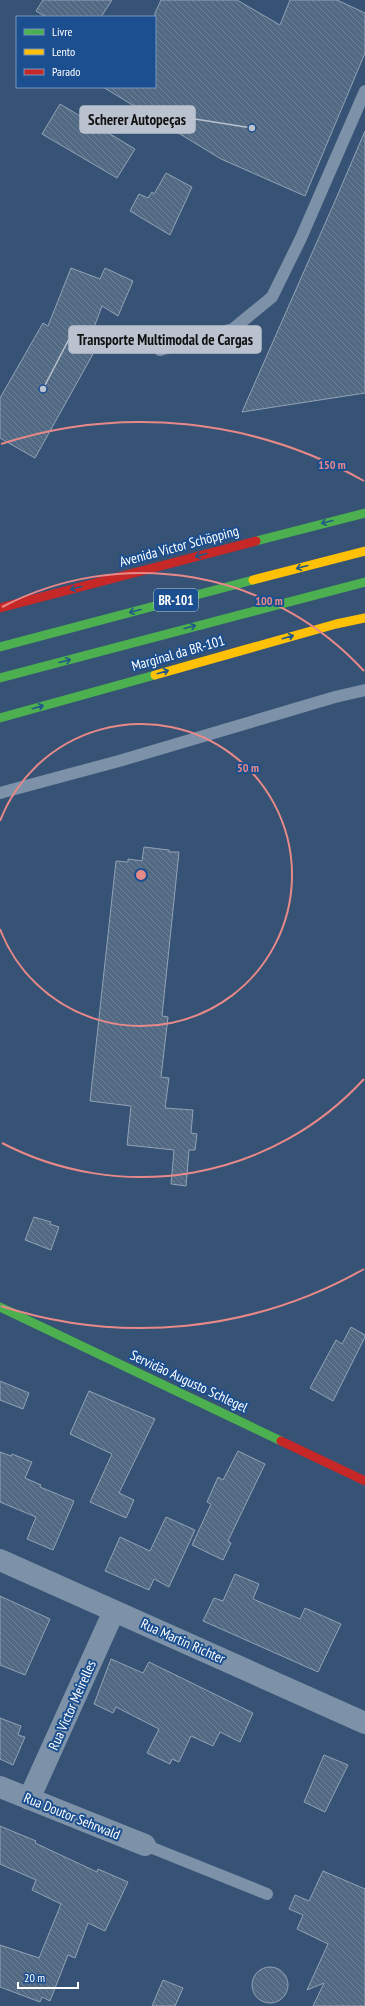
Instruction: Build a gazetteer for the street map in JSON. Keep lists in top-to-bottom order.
{
  "streets": {
    "main road": [
      "Avenida Victor Schöpping",
      "BR-101",
      "Marginal da BR-101",
      "Servidão Augusto Schlegel"
    ],
    "street": ["Rua Martin Richter", "Rua Victor Meirelles", "Rua Doutor Sehrwald"]
  },
  "crossings": [
    ["Rua Martin Richter", "Rua Victor Meirelles"],
    ["Rua Victor Meirelles", "Rua Doutor Sehrwald"]
  ],
  "places": ["Scherer Autopeças", "Transporte Multimodal de Cargas"],
  "legend": ["Livre", "Lento", "Parado"],
  "scale_bar": "20 m",
  "rings": ["150 m", "100 m", "50 m"]
}
